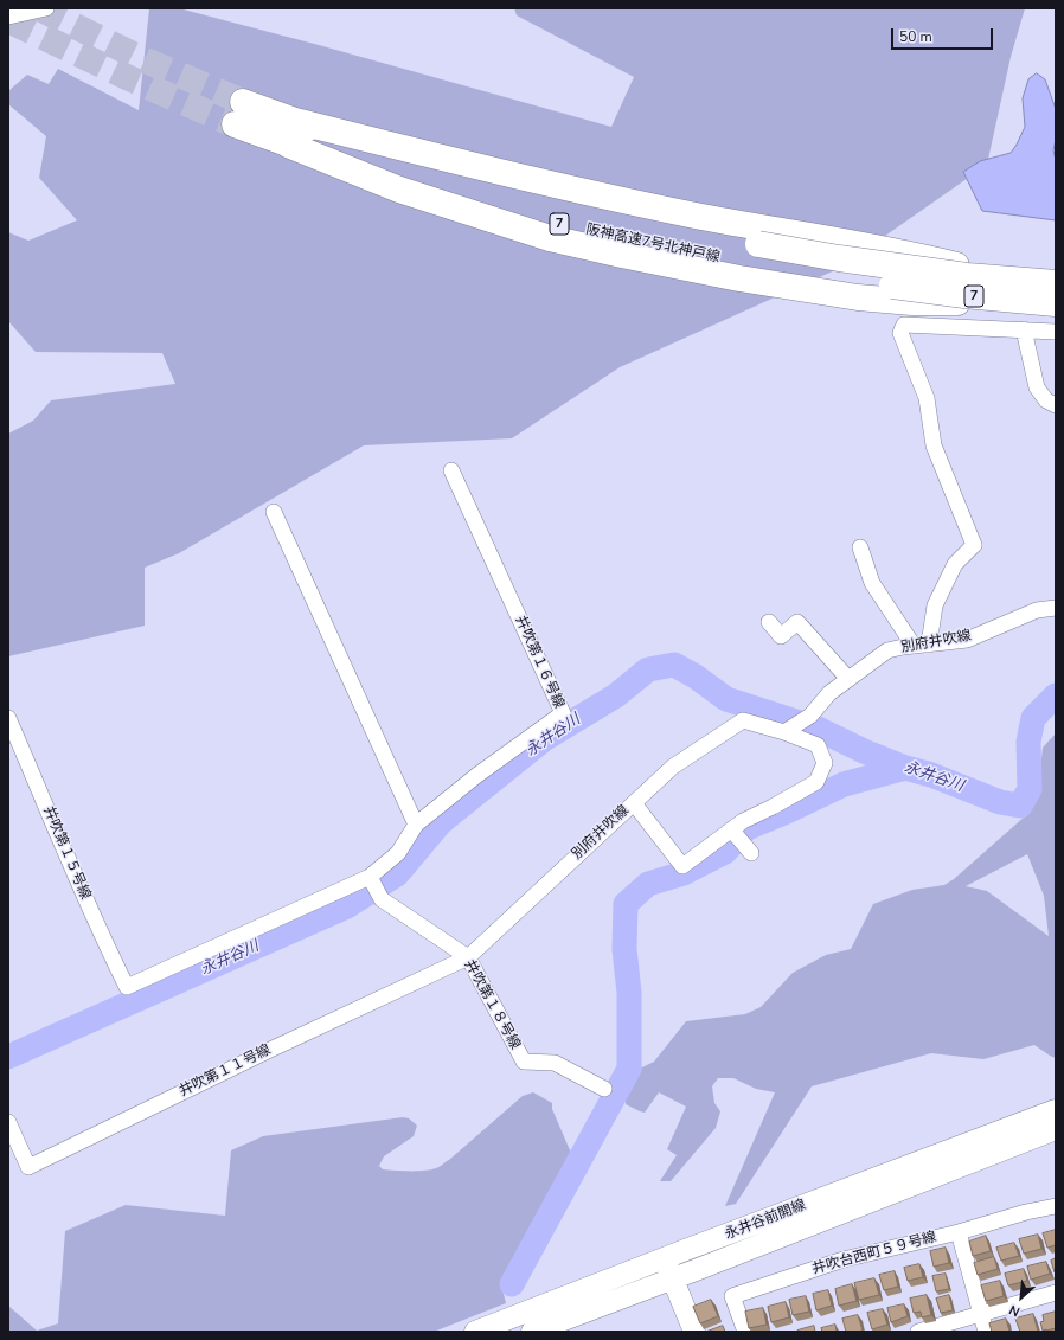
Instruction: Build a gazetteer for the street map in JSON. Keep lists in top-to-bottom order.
{
  "streets": {
    "highway": ["7", "阪神高速7号北神戸線"],
    "street": [
      "別府井吹線",
      "井吹第１６号線",
      "井吹第１５号線",
      "井吹第１８号線",
      "井吹第１１号線",
      "永井谷前開線",
      "井吹台西町５９号線"
    ]
  },
  "crossings": [
    ["別府井吹線", "井吹第１８号線"],
    ["別府井吹線", "井吹第１１号線"],
    ["井吹第１６号線", "井吹第１５号線"],
    ["井吹第１６号線", "井吹第１８号線"],
    ["井吹第１８号線", "井吹第１１号線"]
  ],
  "water": ["永井谷川"],
  "scale_bar": "50 m",
  "north": "bottom left"
}
